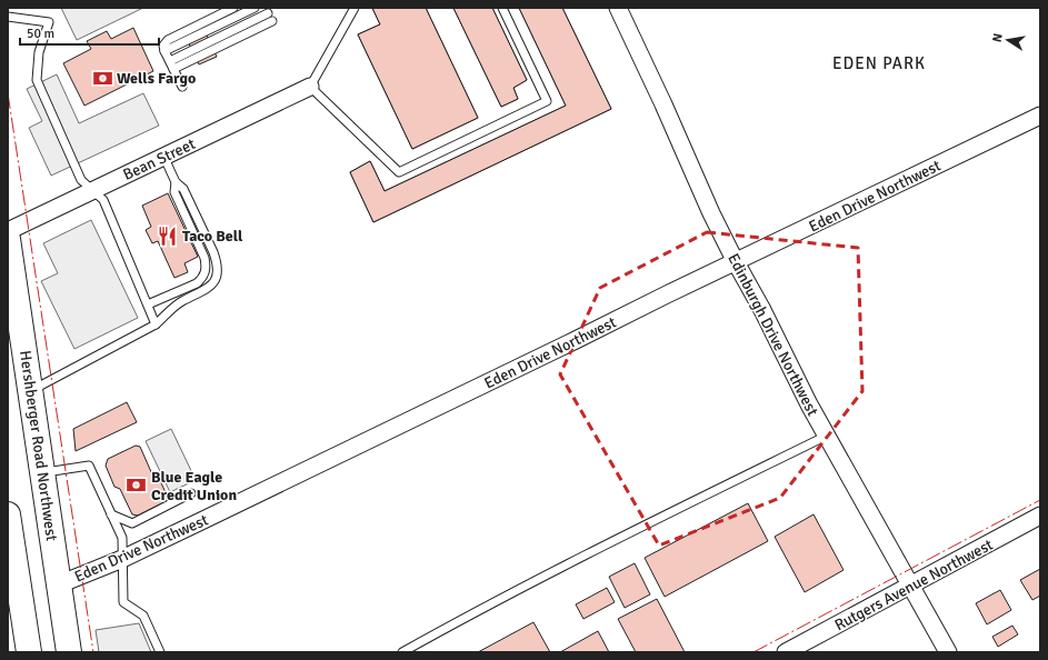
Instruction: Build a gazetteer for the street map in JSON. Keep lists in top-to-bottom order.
{
  "streets": {
    "main road": ["Hershberger Road Northwest"],
    "street": [
      "Bean Street",
      "Eden Drive Northwest",
      "Edinburgh Drive Northwest",
      "Rutgers Avenue Northwest"
    ]
  },
  "crossings": [
    ["Eden Drive Northwest", "Edinburgh Drive Northwest"],
    ["Eden Drive Northwest", "Hershberger Road Northwest"],
    ["Edinburgh Drive Northwest", "Rutgers Avenue Northwest"]
  ],
  "districts": ["EDEN PARK"],
  "places": {
    "bank": ["Wells Fargo", "Blue Eagle Credit Union"],
    "restaurant": ["Taco Bell"]
  },
  "scale_bar": "50 m",
  "north": "left"
}
